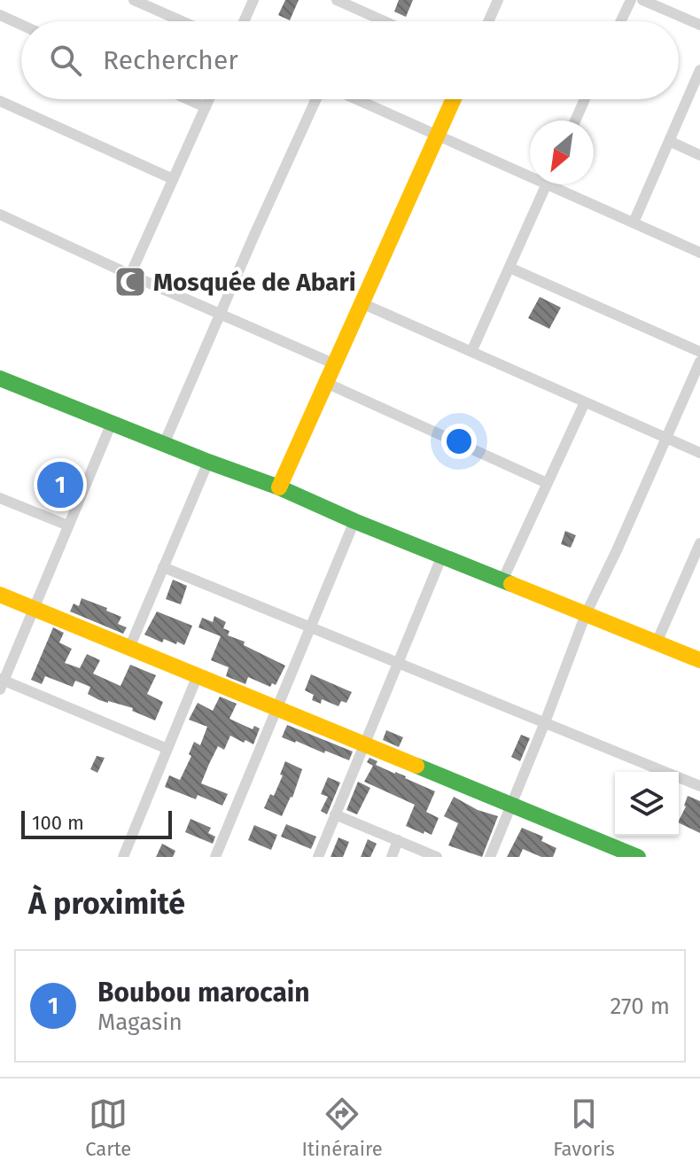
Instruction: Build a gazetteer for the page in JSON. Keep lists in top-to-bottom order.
{
  "places": {
    "mosque": ["Mosquée de Abari"]
  },
  "scale_bar": "100 m",
  "north": "bottom left",
  "page": {
    "search": "Rechercher",
    "pins": "1",
    "scale": "100 m",
    "heading": "À proximité",
    "list": [
      {
        "mark": "1",
        "name": "Boubou marocain",
        "note": "Magasin",
        "value": "270 m"
      }
    ],
    "nav": ["Carte", "Itinéraire", "Favoris"]
  }
}
